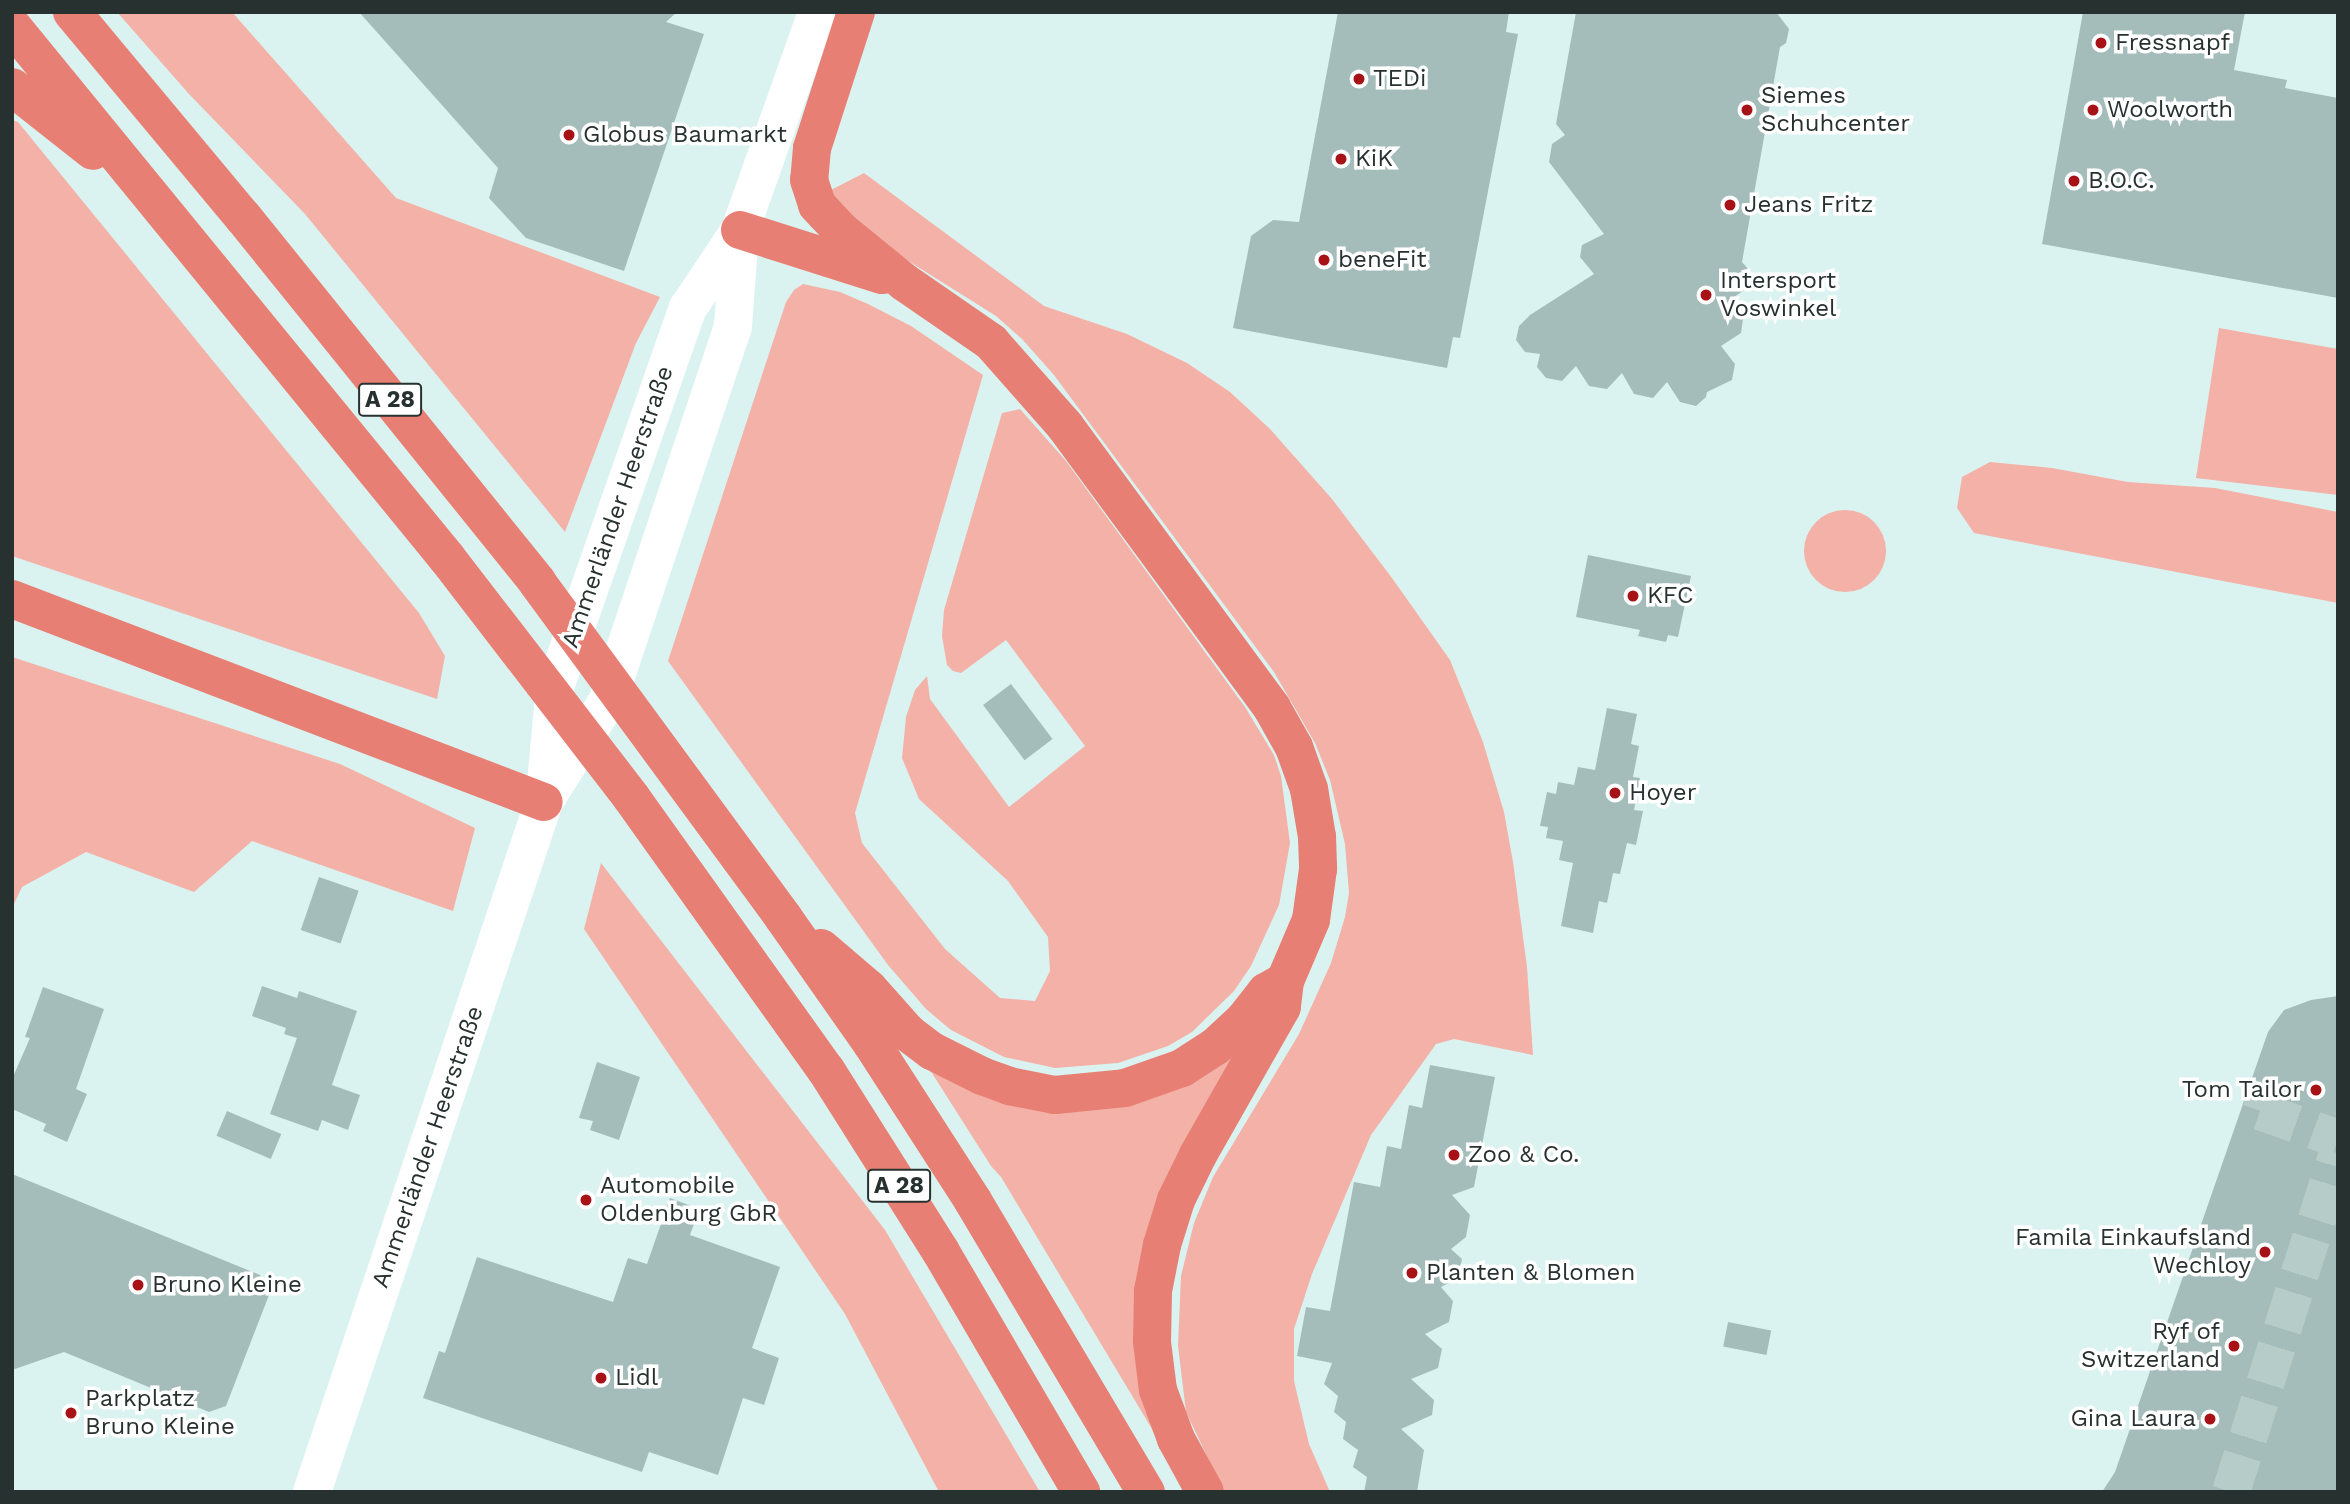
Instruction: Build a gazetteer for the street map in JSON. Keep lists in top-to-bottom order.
{
  "streets": {
    "highway": ["A 28"],
    "street": ["Ammerländer Heerstraße"]
  },
  "places": [
    "Fressnapf",
    "TEDi",
    "Siemes Schuhcenter",
    "Woolworth",
    "Globus Baumarkt",
    "KiK",
    "B.O.C.",
    "Jeans Fritz",
    "beneFit",
    "Intersport Voswinkel",
    "KFC",
    "Hoyer",
    "Tom Tailor",
    "Zoo & Co.",
    "Automobile Oldenburg GbR",
    "Famila Einkaufsland Wechloy",
    "Planten & Blomen",
    "Bruno Kleine",
    "Ryf of Switzerland",
    "Lidl",
    "Parkplatz Bruno Kleine",
    "Gina Laura"
  ]
}
